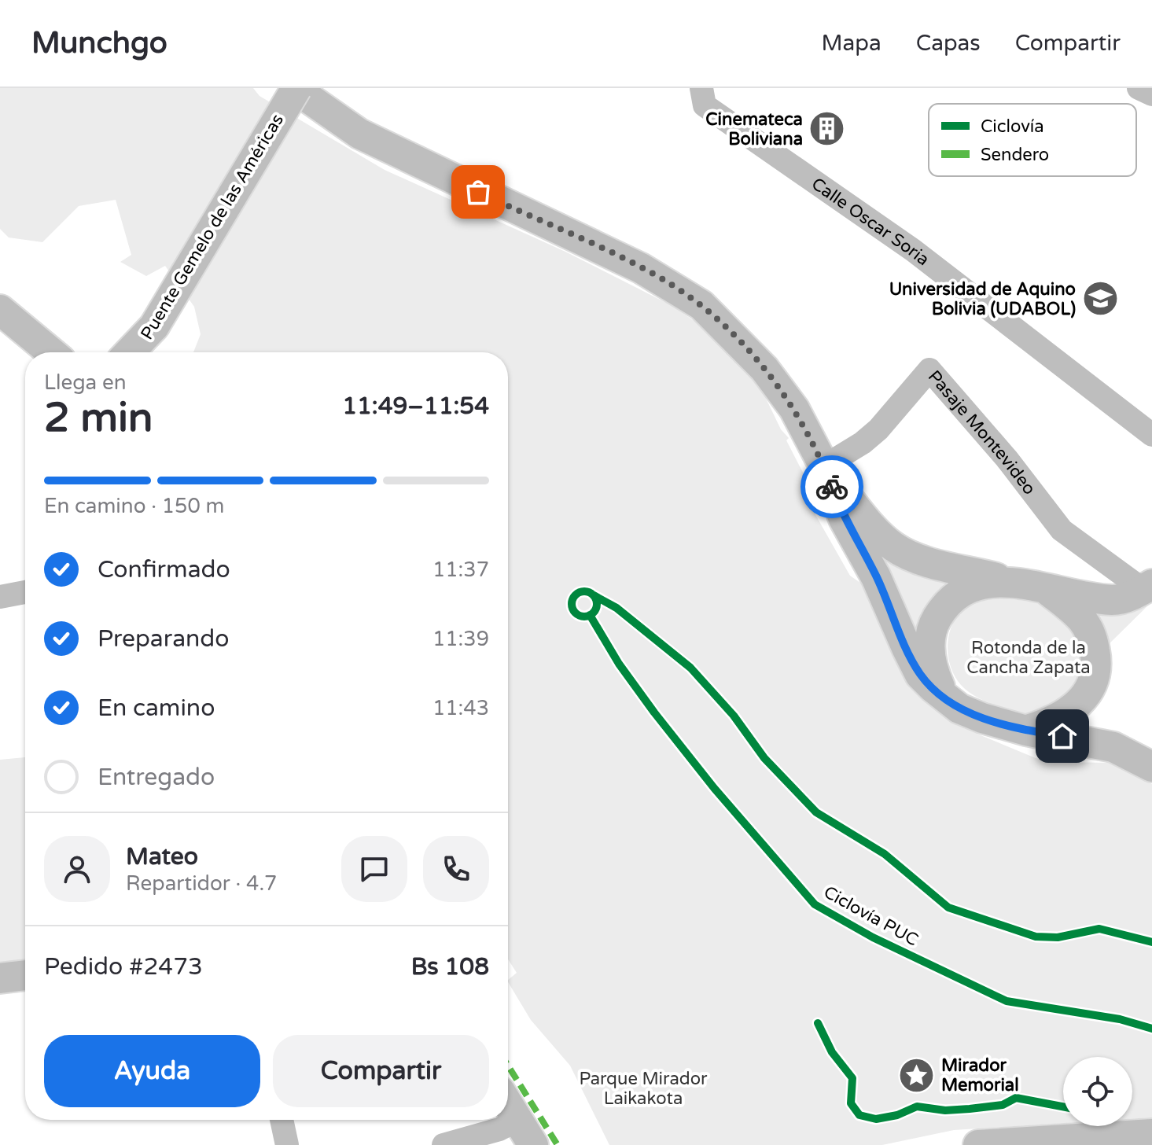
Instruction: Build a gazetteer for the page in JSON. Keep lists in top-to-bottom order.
{
  "streets": {
    "main road": ["Puente Gemelo de las Américas"],
    "street": ["Calle Oscar Soria", "Pasaje Montevideo"],
    "cycle path": ["Ciclovía PUC"]
  },
  "parks": ["Rotonda de la Cancha Zapata", "Parque Mirador Laikakota"],
  "places": {
    "building": ["Cinemateca Boliviana"],
    "school or university": ["Universidad de Aquino Bolivia (UDABOL)"],
    "place": ["Mirador Memorial"]
  },
  "legend": ["Ciclovía", "Sendero"],
  "page": {
    "header": "Munchgo",
    "nav": ["Mapa", "Capas", "Compartir"],
    "heading": ["2 min", "Llega en", "11:49–11:54"],
    "panel": [
      "Mateo",
      "Repartidor · 4.7",
      "Pedido #2473",
      "Bs 108"
    ],
    "bar": "En camino · 150 m",
    "list": [
      ["Confirmado", "11:37"],
      ["Preparando", "11:39"],
      ["En camino", "11:43"],
      "Entregado"
    ],
    "buttons": ["Ayuda", "Compartir"]
  }
}
